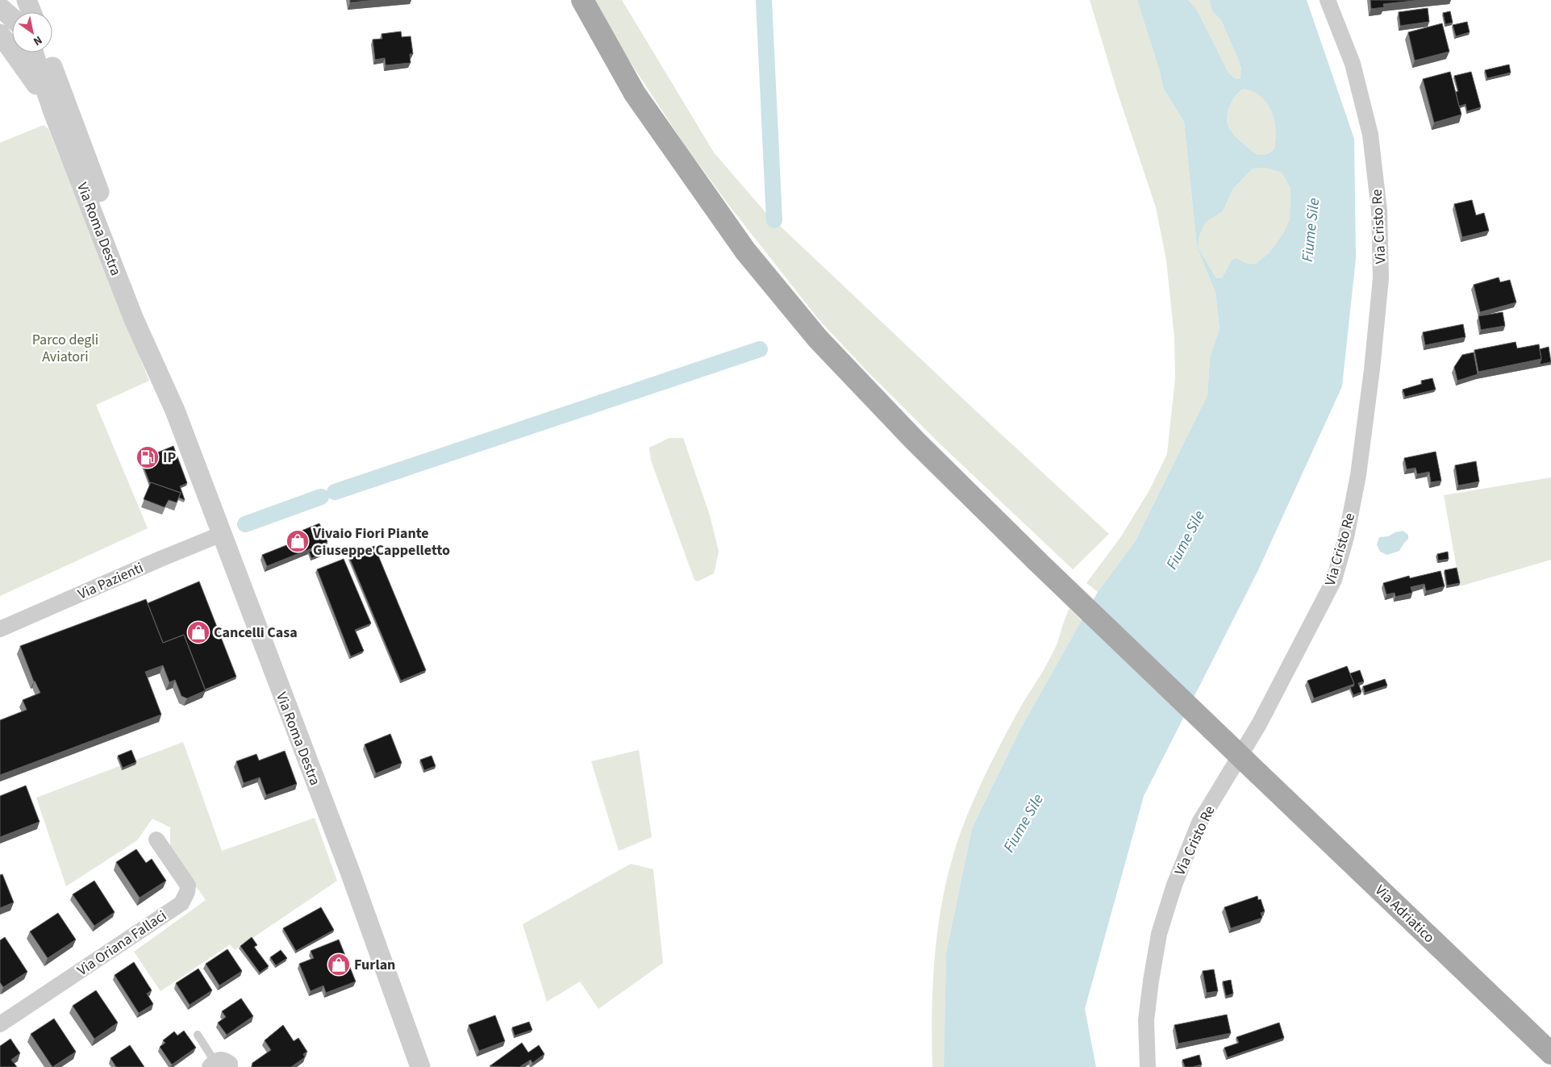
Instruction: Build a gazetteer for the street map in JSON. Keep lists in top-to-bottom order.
{
  "streets": {
    "main road": ["Via Adriatico"],
    "street": [
      "Via Cristo Re",
      "Via Roma Destra",
      "Via Pazienti",
      "Via Oriana Fallaci"
    ]
  },
  "crossings": [
    ["Via Roma Destra", "Via Pazienti"]
  ],
  "water": ["Fiume Sile"],
  "parks": ["Parco degli Aviatori"],
  "places": {
    "fuel station": ["IP"],
    "shop": ["Vivaio Fiori Piante Giuseppe Cappelletto", "Cancelli Casa", "Furlan"]
  },
  "north": "bottom right"
}
